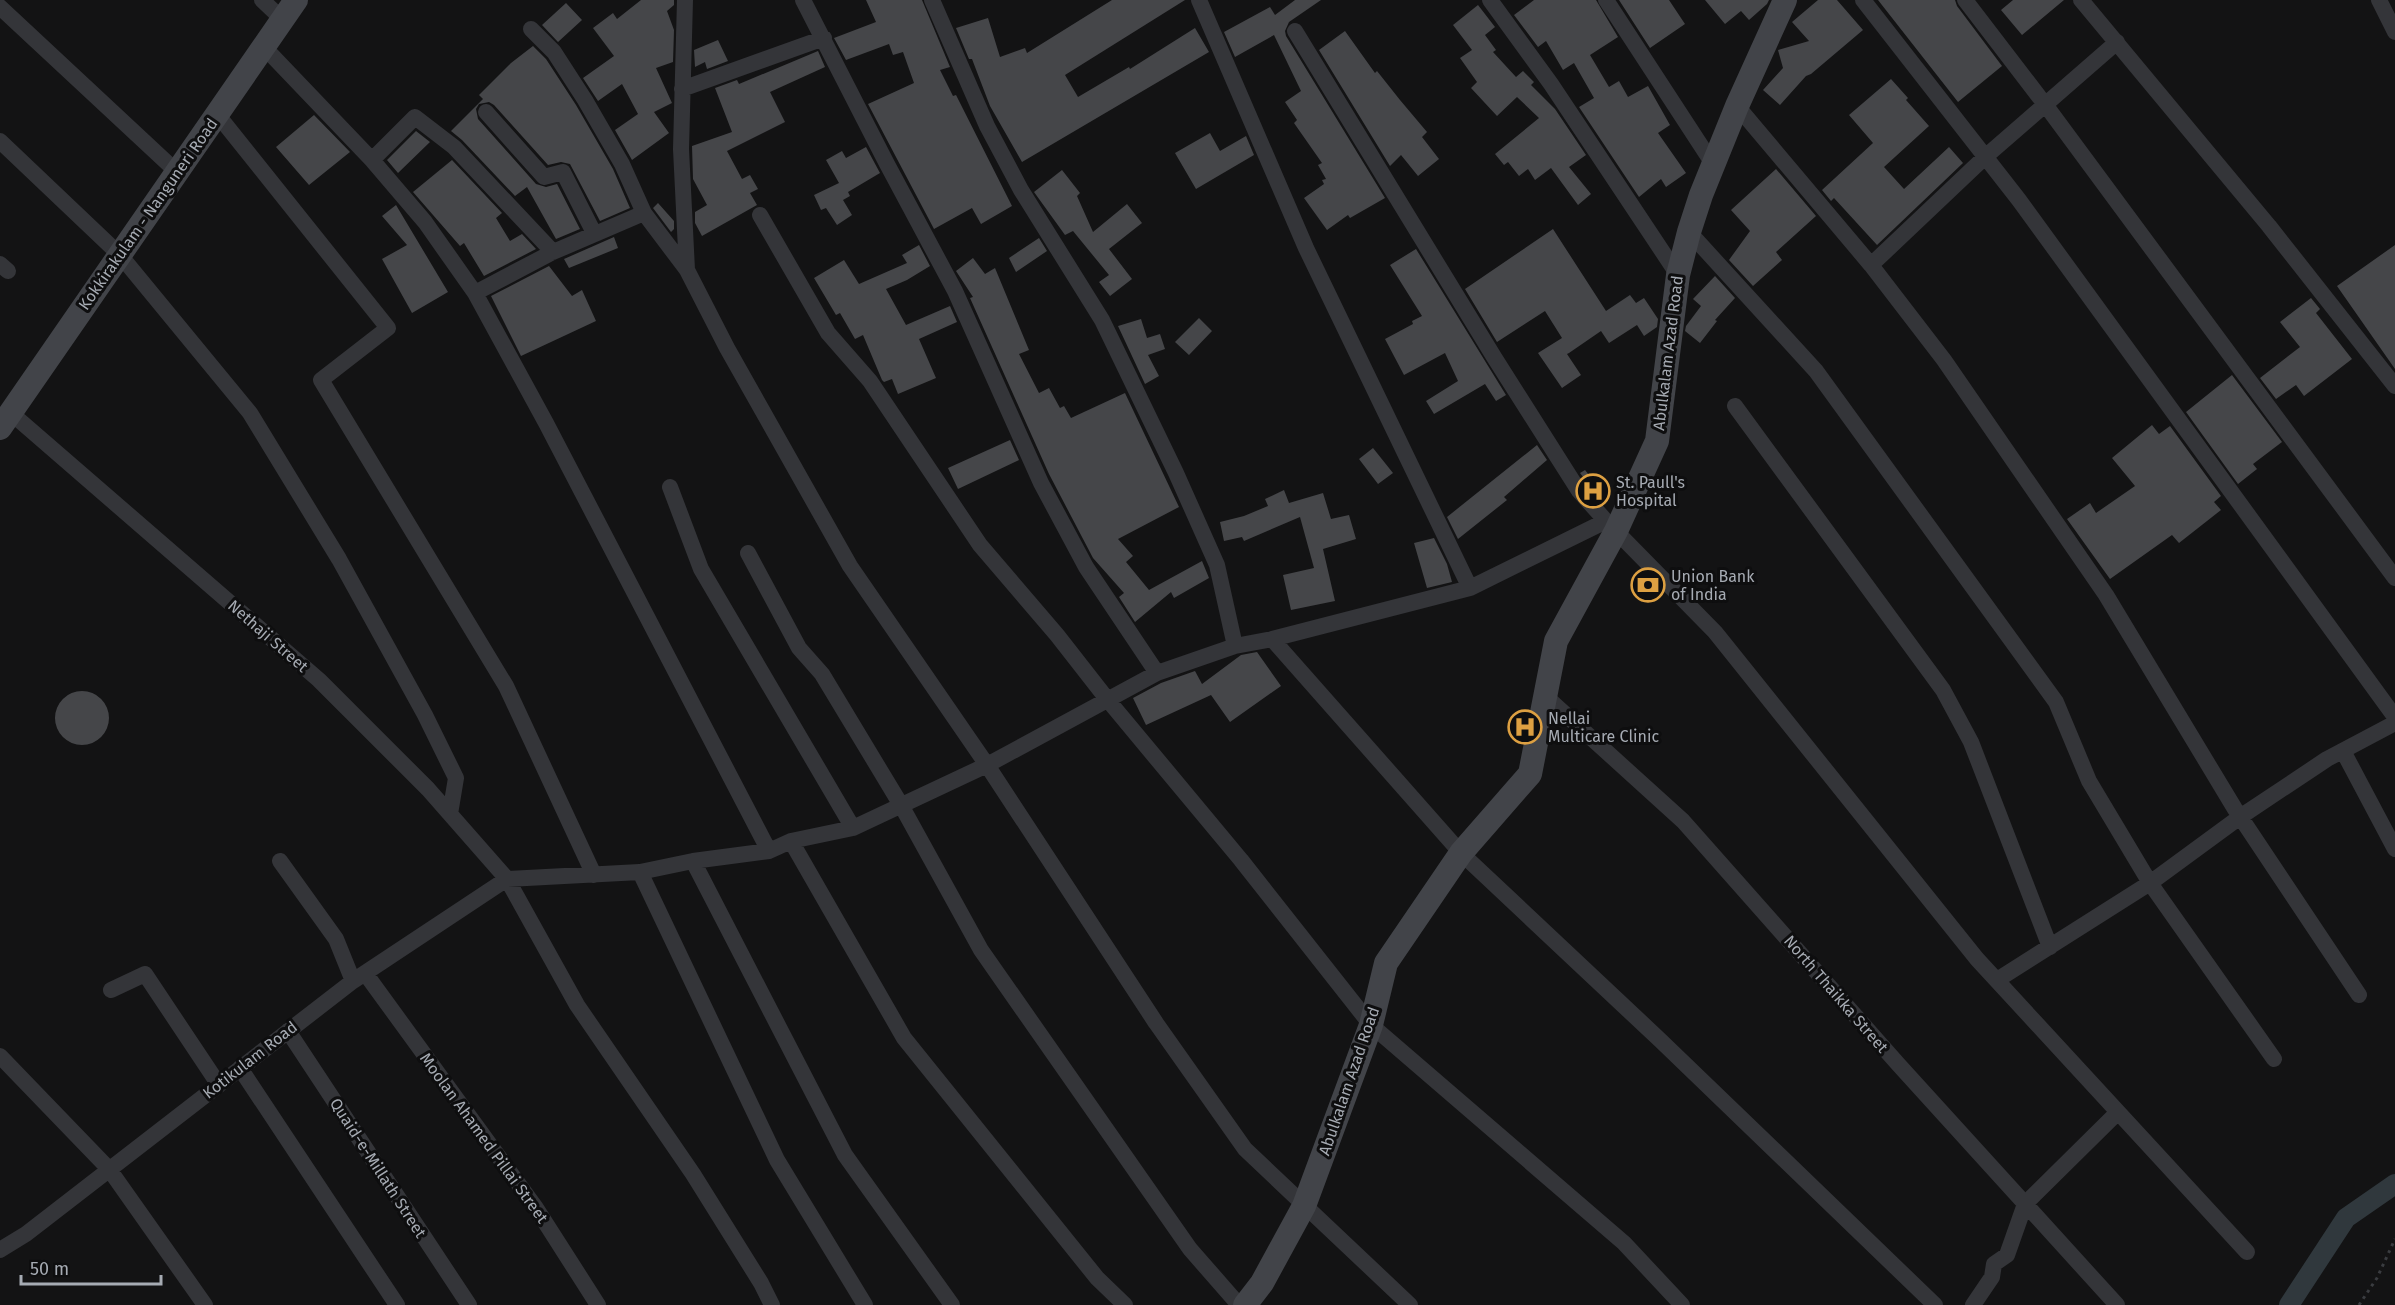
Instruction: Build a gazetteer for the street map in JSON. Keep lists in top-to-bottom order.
{
  "streets": {
    "main road": ["Kokkirakulam - Nanguneri Road", "Abulkalam Azad Road"],
    "street": [
      "Nethaji Street",
      "North Thaikka Street",
      "Kotikulam Road",
      "Moolan Ahamed Pillai Street",
      "Quaid-e-Millath Street"
    ]
  },
  "crossings": [
    ["Kokkirakulam - Nanguneri Road", "Nethaji Street"],
    ["Abulkalam Azad Road", "North Thaikka Street"],
    ["Nethaji Street", "Kotikulam Road"],
    ["Kotikulam Road", "Moolan Ahamed Pillai Street"],
    ["Kotikulam Road", "Quaid-e-Millath Street"]
  ],
  "places": {
    "hospital": ["St. Paull's Hospital", "Nellai Multicare Clinic"],
    "bank": ["Union Bank of India"]
  },
  "scale_bar": "50 m"
}
